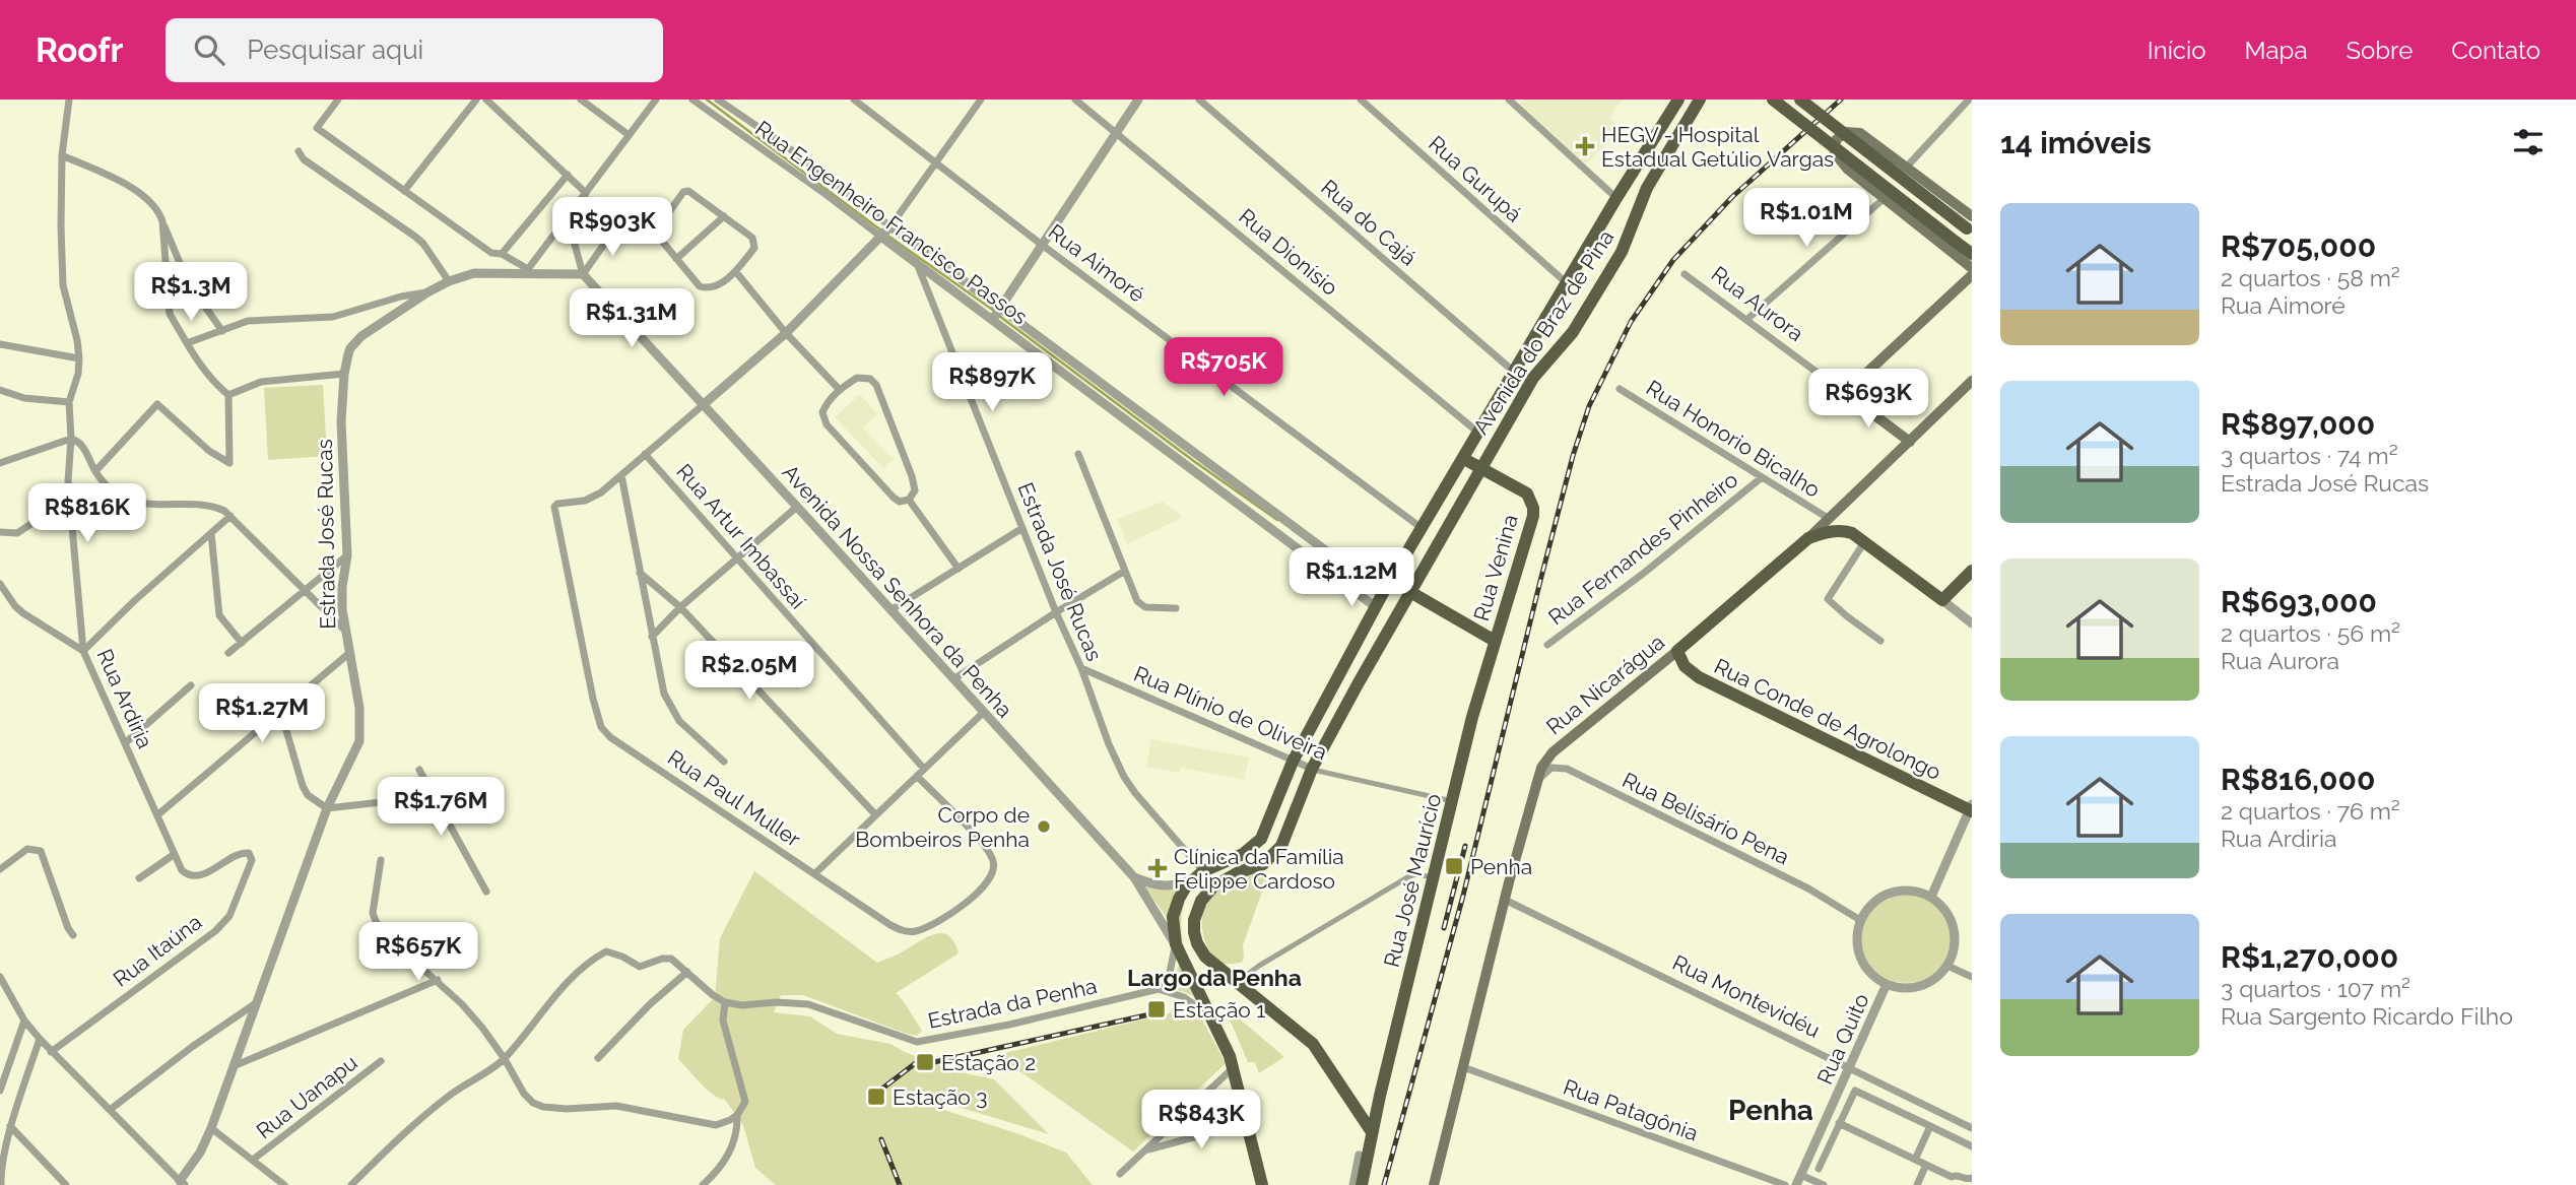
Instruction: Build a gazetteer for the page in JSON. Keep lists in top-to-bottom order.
{
  "streets": {
    "main road": [
      "Rua Aurora",
      "Avenida do Braz de Pina",
      "Rua Venina",
      "Rua Nicarágua",
      "Rua Conde de Agrolongo",
      "Rua José Maurício"
    ],
    "street": [
      "Rua Gurupá",
      "Rua Engenheiro Francisco Passos",
      "Rua do Cajá",
      "Rua Dionísio",
      "Rua Aimoré",
      "Rua Honorio Bicalho",
      "Estrada José Rucas",
      "Rua Artur Imbassaí",
      "Rua Fernandes Pinheiro",
      "Avenida Nossa Senhora da Penha",
      "Rua Ardiria",
      "Rua Plínio de Oliveira",
      "Rua Paul Muller",
      "Rua Belisário Pena",
      "Rua Itaúna",
      "Rua Montevidéu",
      "Estrada da Penha",
      "Rua Quito",
      "Rua Uanapu",
      "Rua Patagônia"
    ]
  },
  "crossings": [
    ["Rua Gurupá", "Avenida do Braz de Pina"],
    ["Rua Engenheiro Francisco Passos", "Avenida do Braz de Pina"],
    ["Rua Engenheiro Francisco Passos", "Estrada José Rucas"],
    ["Rua do Cajá", "Avenida do Braz de Pina"],
    ["Rua Dionísio", "Avenida do Braz de Pina"],
    ["Rua Aimoré", "Avenida do Braz de Pina"],
    ["Rua Aurora", "Rua Nicarágua"],
    ["Avenida do Braz de Pina", "Estrada José Rucas"],
    ["Avenida do Braz de Pina", "Rua Venina"],
    ["Avenida do Braz de Pina", "Rua Plínio de Oliveira"],
    ["Rua Honorio Bicalho", "Rua Fernandes Pinheiro"],
    ["Rua Honorio Bicalho", "Rua Nicarágua"],
    ["Estrada José Rucas", "Avenida Nossa Senhora da Penha"],
    ["Estrada José Rucas", "Rua Plínio de Oliveira"],
    ["Rua Venina", "Rua José Maurício"],
    ["Rua Nicarágua", "Rua Conde de Agrolongo"],
    ["Rua Nicarágua", "Rua Belisário Pena"],
    ["Rua Nicarágua", "Rua Montevidéu"],
    ["Rua Nicarágua", "Rua Patagônia"],
    ["Rua Ardiria", "Rua Itaúna"],
    ["Rua Plínio de Oliveira", "Rua José Maurício"],
    ["Rua Belisário Pena", "Rua Quito"],
    ["Rua Montevidéu", "Rua Quito"]
  ],
  "districts": ["Largo da Penha", "Penha"],
  "places": {
    "health": ["HEGV - Hospital Estadual Getúlio Vargas", "Clínica da Família Felippe Cardoso"],
    "other": ["Corpo de Bombeiros Penha"],
    "transit": [
      "Penha",
      "Estação 1",
      "Estação 2",
      "Estação 3"
    ]
  },
  "page": {
    "header": "Roofr",
    "search": "Pesquisar aqui",
    "nav": [
      "Início",
      "Mapa",
      "Sobre",
      "Contato"
    ],
    "heading": "14 imóveis",
    "list": [
      {
        "name": "R$705,000",
        "note": "2 quartos · 58 m² · Rua Aimoré"
      },
      {
        "name": "R$897,000",
        "note": "3 quartos · 74 m² · Estrada José Rucas"
      },
      {
        "name": "R$693,000",
        "note": "2 quartos · 56 m² · Rua Aurora"
      },
      {
        "name": "R$816,000",
        "note": "2 quartos · 76 m² · Rua Ardiria"
      },
      {
        "name": "R$1,270,000",
        "note": "3 quartos · 107 m² · Rua Sargento Ricardo Filho"
      }
    ],
    "price": [
      "R$1.01M",
      "R$903K",
      "R$1.3M",
      "R$1.31M",
      "R$705K",
      "R$897K",
      "R$693K",
      "R$816K",
      "R$1.12M",
      "R$2.05M",
      "R$1.27M",
      "R$1.76M",
      "R$657K",
      "R$843K"
    ]
  }
}
